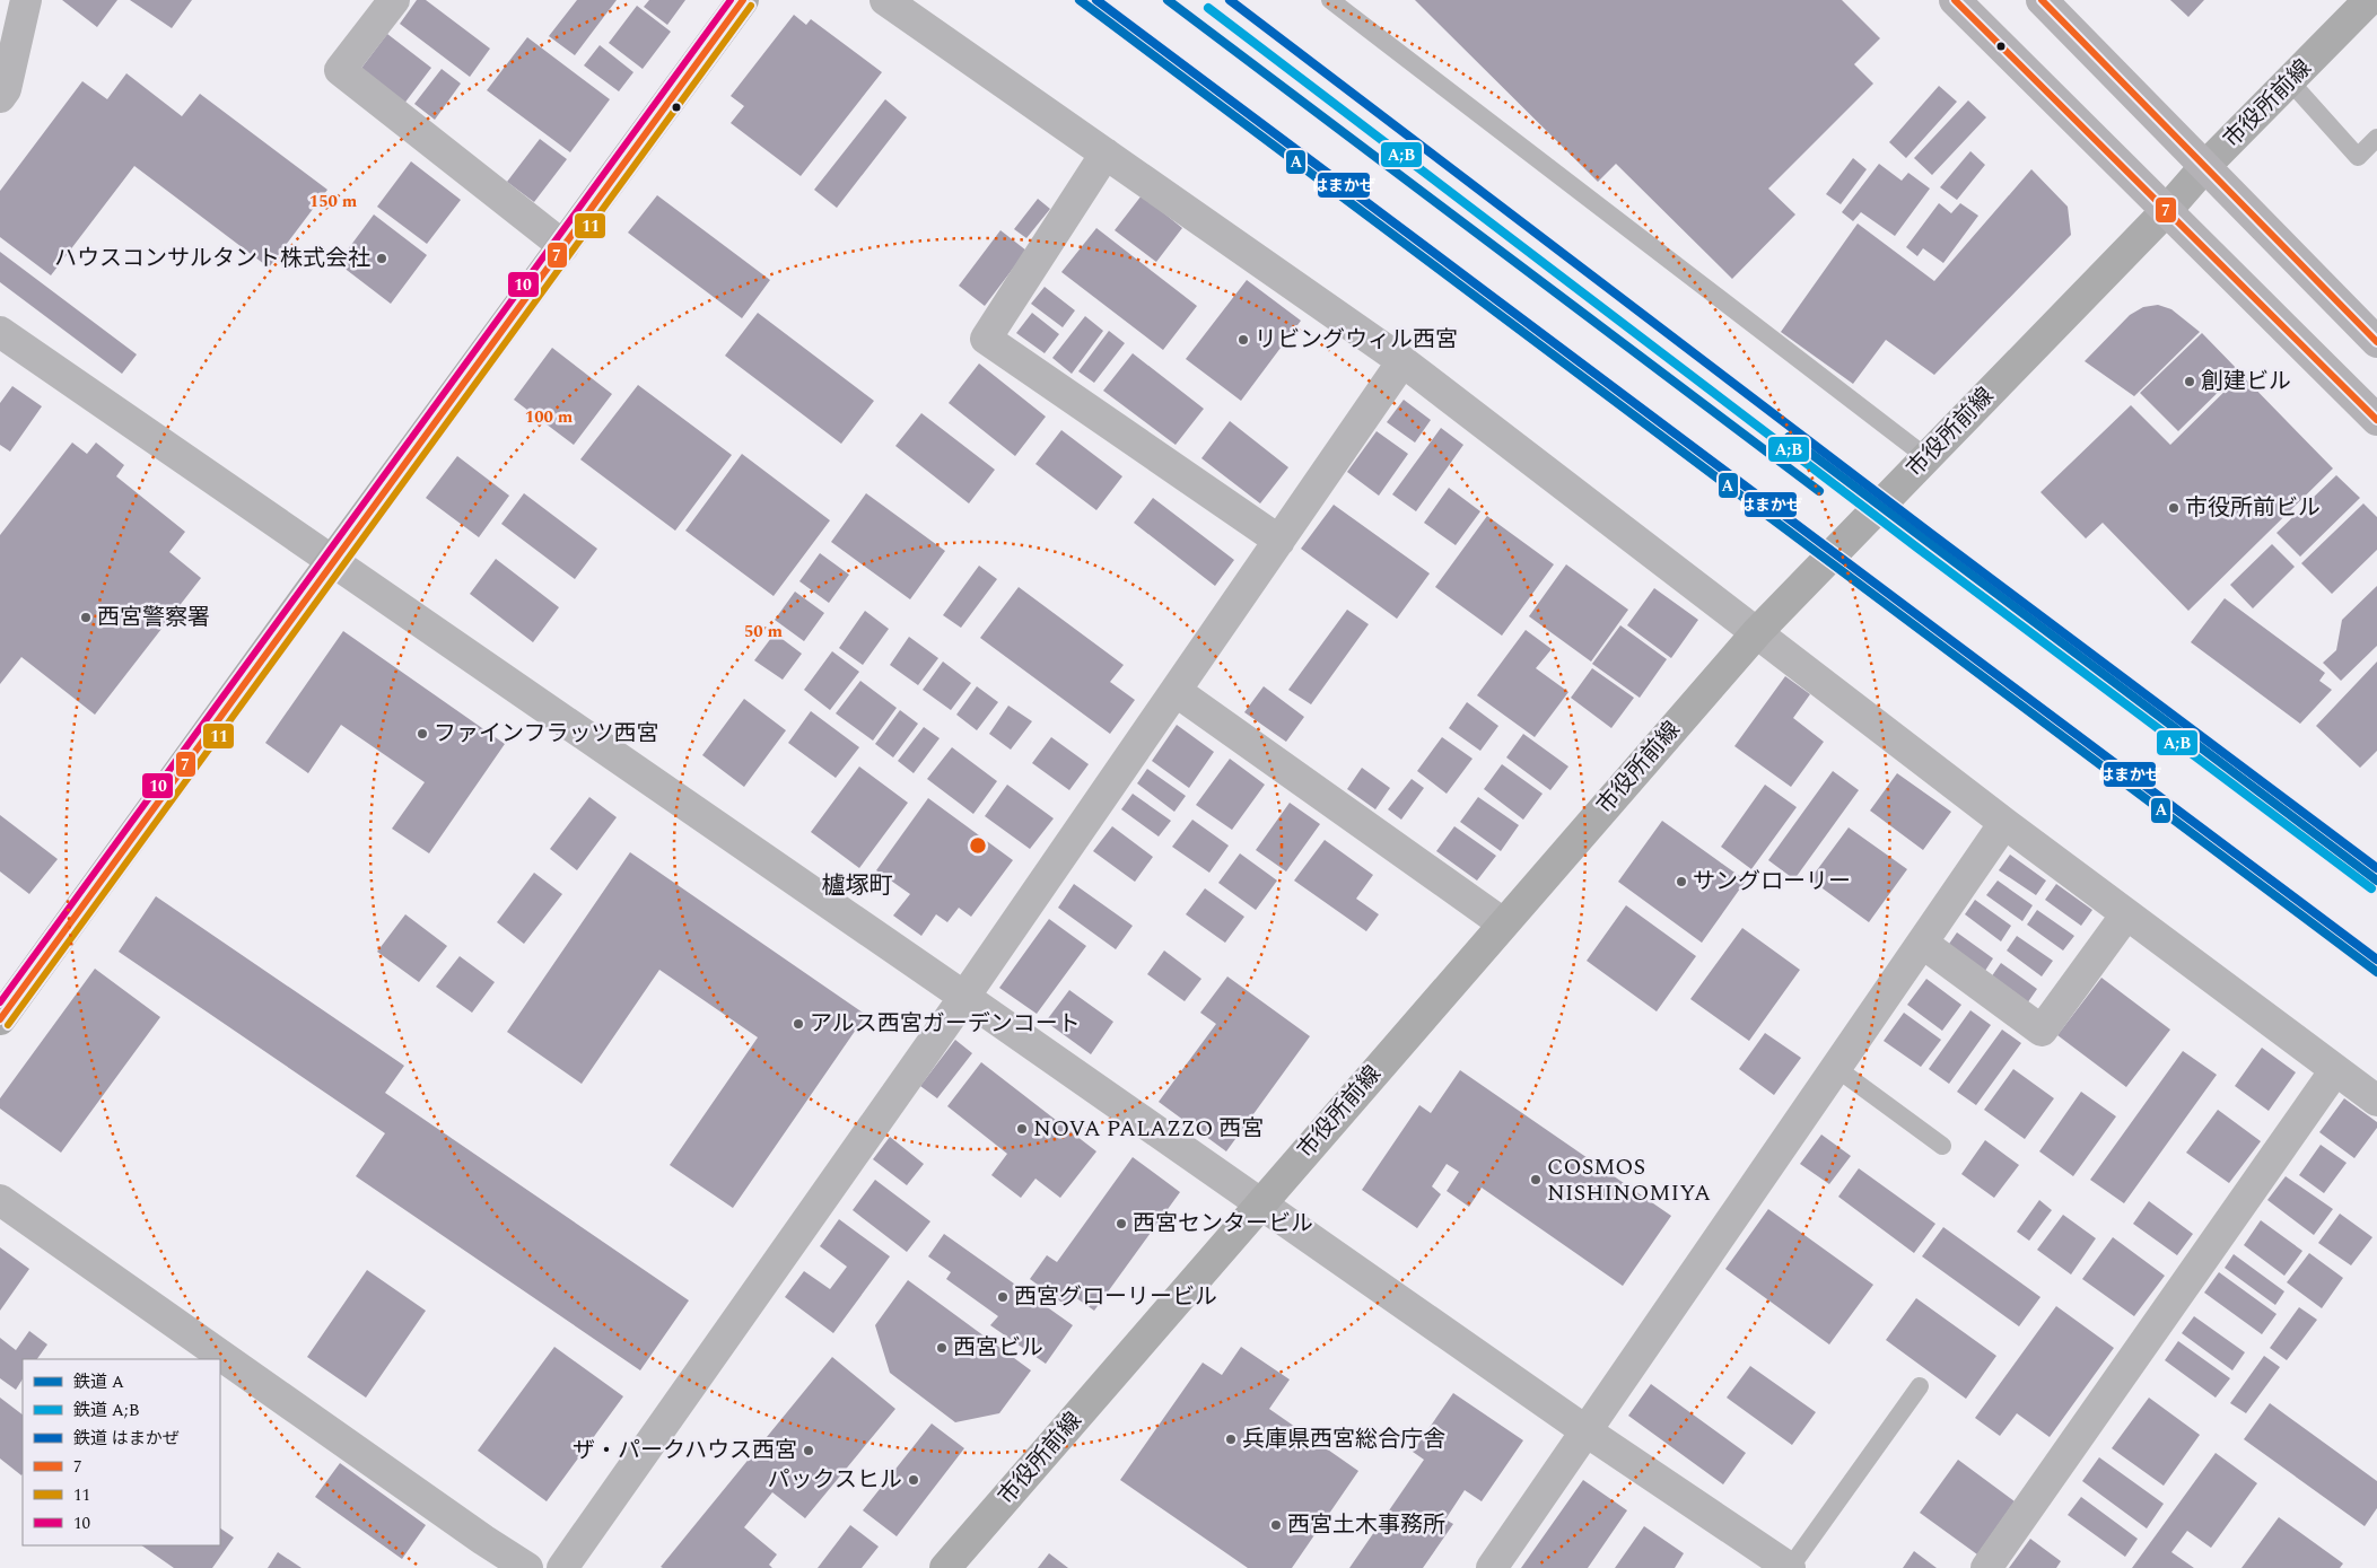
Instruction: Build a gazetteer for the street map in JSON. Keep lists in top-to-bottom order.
{
  "streets": {
    "street": ["市役所前線"]
  },
  "districts": ["櫨塚町"],
  "places": [
    "ハウスコンサルタント株式会社",
    "リビングウィル西宮",
    "創建ビル",
    "市役所前ビル",
    "西宮警察署",
    "ファインフラッツ西宮",
    "サングローリー",
    "アルス西宮ガーデンコート",
    "NOVA PALAZZO 西宮",
    "COSMOS NISHINOMIYA",
    "西宮センタービル",
    "西宮グローリービル",
    "西宮ビル",
    "兵庫県西宮総合庁舎",
    "ザ・パークハウス西宮",
    "パックスヒル",
    "西宮土木事務所"
  ],
  "lines": [
    "rail line A",
    "rail line はまかぜ",
    "transit line 7",
    "transit line 10",
    "transit line 11",
    "rail line A;B"
  ],
  "legend": [
    "鉄道 A",
    "鉄道 A;B",
    "鉄道 はまかぜ",
    "7",
    "11",
    "10"
  ],
  "rings": ["150 m", "100 m", "50 m"]
}
